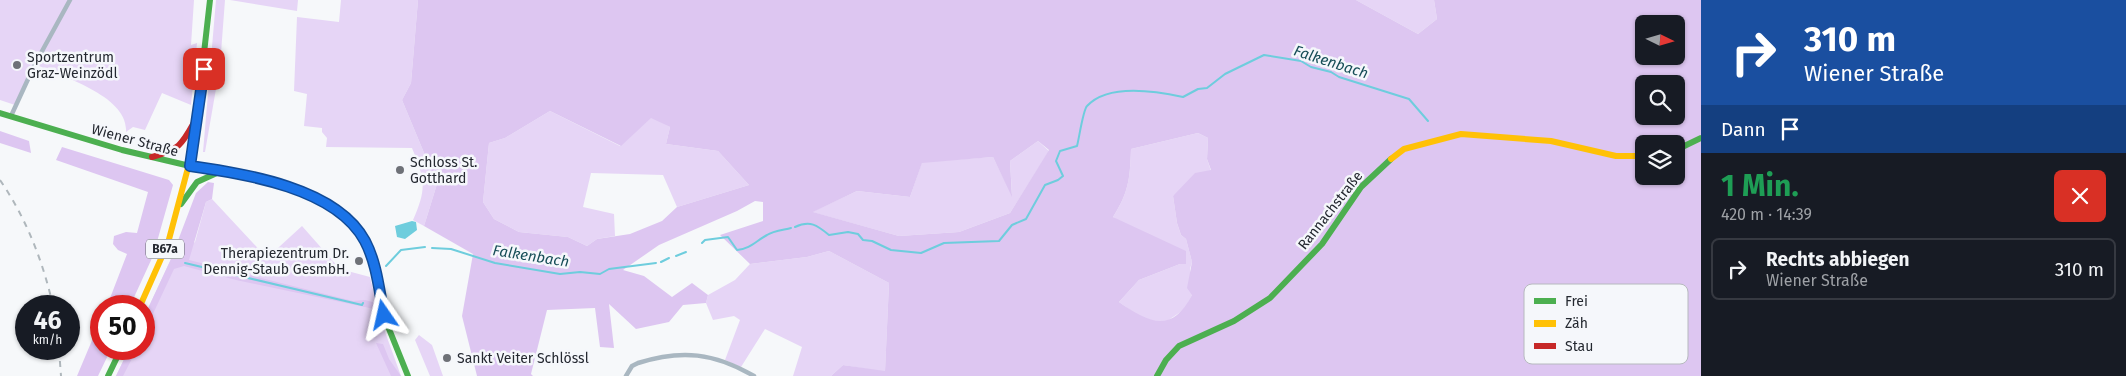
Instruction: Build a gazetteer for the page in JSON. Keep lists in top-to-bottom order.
{
  "streets": {
    "main road": ["Wiener Straße", "Rannachstraße", "B67a"]
  },
  "crossings": [
    ["Wiener Straße", "B67a"]
  ],
  "water": ["Falkenbach"],
  "places": [
    "Sportzentrum Graz-Weinzödl",
    "Schloss St. Gotthard",
    "Therapiezentrum Dr. Dennig-Staub GesmbH.",
    "Sankt Veiter Schlössl"
  ],
  "legend": ["Frei", "Zäh", "Stau"],
  "north": "right",
  "page": {
    "turn": ["310 m", "Wiener Straße"],
    "then": "Dann",
    "heading": ["1 Min.", "420 m · 14:39"],
    "list": [
      {
        "name": "Rechts abbiegen",
        "note": "Wiener Straße",
        "value": "310 m"
      }
    ],
    "speed": "46 km/h",
    "limit": "50"
  }
}
